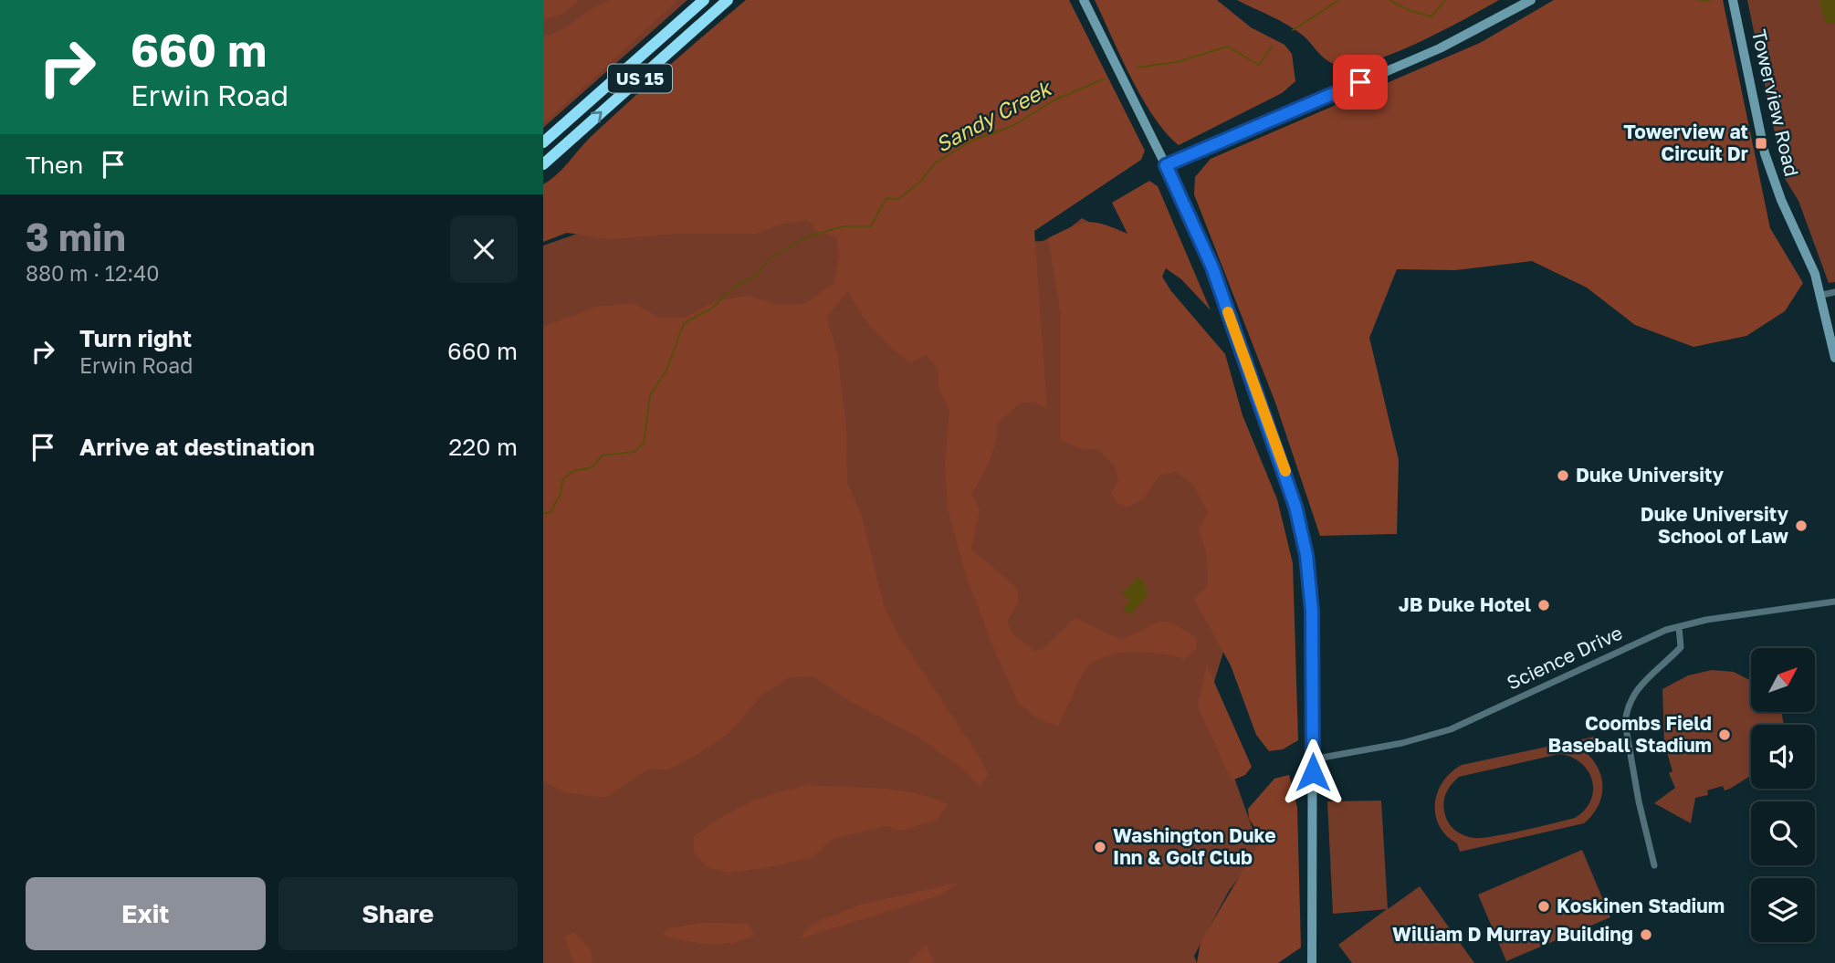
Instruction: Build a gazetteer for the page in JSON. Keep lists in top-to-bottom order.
{
  "streets": {
    "highway": ["US 15"],
    "main road": ["Towerview Road"],
    "street": ["Science Drive"]
  },
  "water": ["Sandy Creek"],
  "places": {
    "transit": ["Towerview at Circuit Dr"],
    "other": [
      "Duke University",
      "Duke University School of Law",
      "JB Duke Hotel",
      "Coombs Field Baseball Stadium",
      "Washington Duke Inn & Golf Club",
      "Koskinen Stadium",
      "William D Murray Building"
    ]
  },
  "north": "top right",
  "page": {
    "turn": ["660 m", "Erwin Road"],
    "then": "Then",
    "heading": ["3 min", "880 m · 12:40"],
    "list": [
      {
        "name": "Turn right",
        "note": "Erwin Road",
        "value": "660 m"
      },
      {
        "name": "Arrive at destination",
        "value": "220 m"
      }
    ],
    "buttons": ["Exit", "Share"]
  }
}
